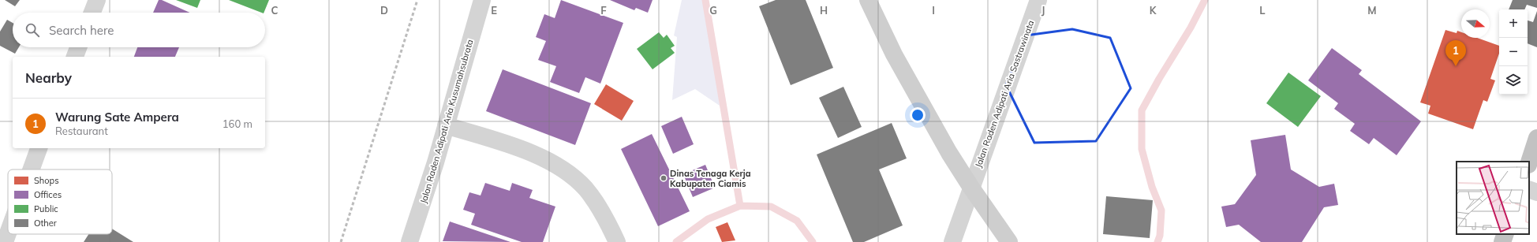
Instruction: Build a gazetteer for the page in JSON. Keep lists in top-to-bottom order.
{
  "streets": {
    "street": ["Jalan Raden Adipati Aria Sastrawinata", "Jalan Raden Adipati Aria Kusumahsubrata"]
  },
  "places": ["Dinas Tenaga Kerja Kabupaten Ciamis"],
  "legend": [
    "Shops",
    "Offices",
    "Public",
    "Other"
  ],
  "north": "right",
  "page": {
    "map_buttons": ["+", "−"],
    "search": "Search here",
    "pins": "1",
    "heading": "Nearby",
    "list": [
      {
        "mark": "1",
        "name": "Warung Sate Ampera",
        "note": "Restaurant",
        "value": "160 m"
      }
    ]
  },
  "grid": {
    "columns": [
      "C",
      "D",
      "E",
      "F",
      "G",
      "H",
      "I",
      "J",
      "K",
      "L",
      "M"
    ]
  }
}
